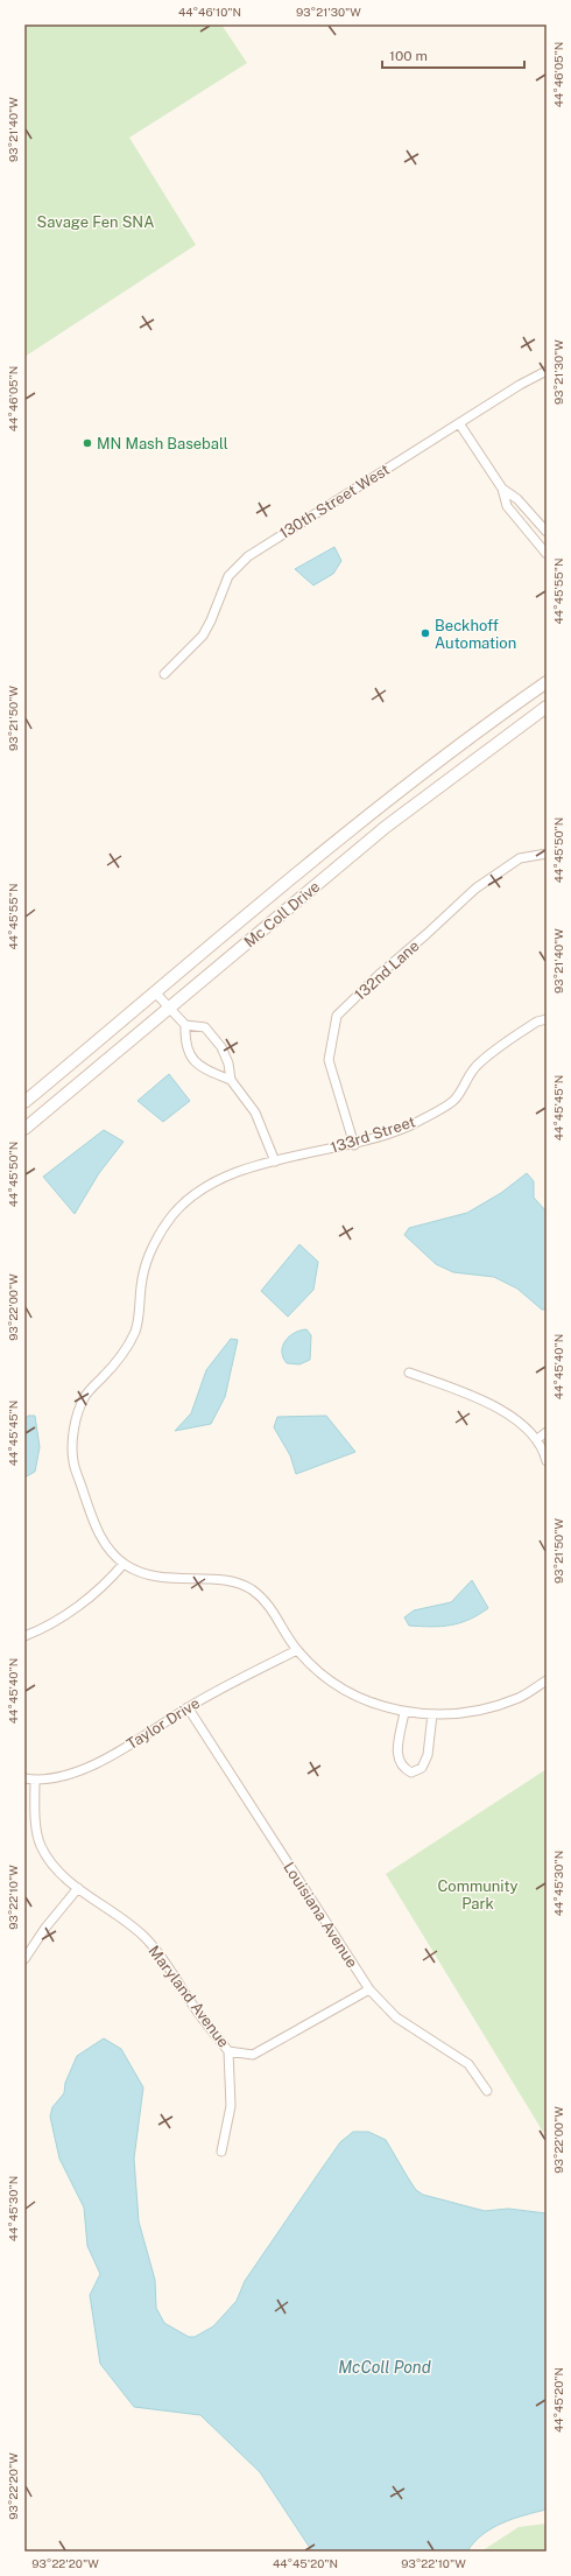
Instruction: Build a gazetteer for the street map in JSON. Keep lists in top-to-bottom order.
{
  "streets": {
    "main road": ["Mc Coll Drive"],
    "street": [
      "130th Street West",
      "132nd Lane",
      "133rd Street",
      "Taylor Drive",
      "Louisiana Avenue",
      "Maryland Avenue"
    ]
  },
  "crossings": [
    ["132nd Lane", "133rd Street"],
    ["Taylor Drive", "Louisiana Avenue"],
    ["Taylor Drive", "Maryland Avenue"],
    ["Louisiana Avenue", "Maryland Avenue"]
  ],
  "water": ["McColl Pond"],
  "parks": ["Savage Fen SNA", "Community Park"],
  "places": ["MN Mash Baseball", "Beckhoff Automation"],
  "scale_bar": "100 m",
  "coordinates": [
    "44°46'10\"N",
    "93°21'30\"W",
    "44°46'05\"N",
    "93°21'40\"W",
    "44°45'55\"N",
    "93°21'50\"W",
    "44°45'50\"N",
    "44°45'45\"N",
    "93°22'00\"W",
    "44°45'40\"N",
    "44°45'30\"N",
    "93°22'10\"W",
    "44°45'20\"N",
    "93°22'20\"W"
  ]
}
